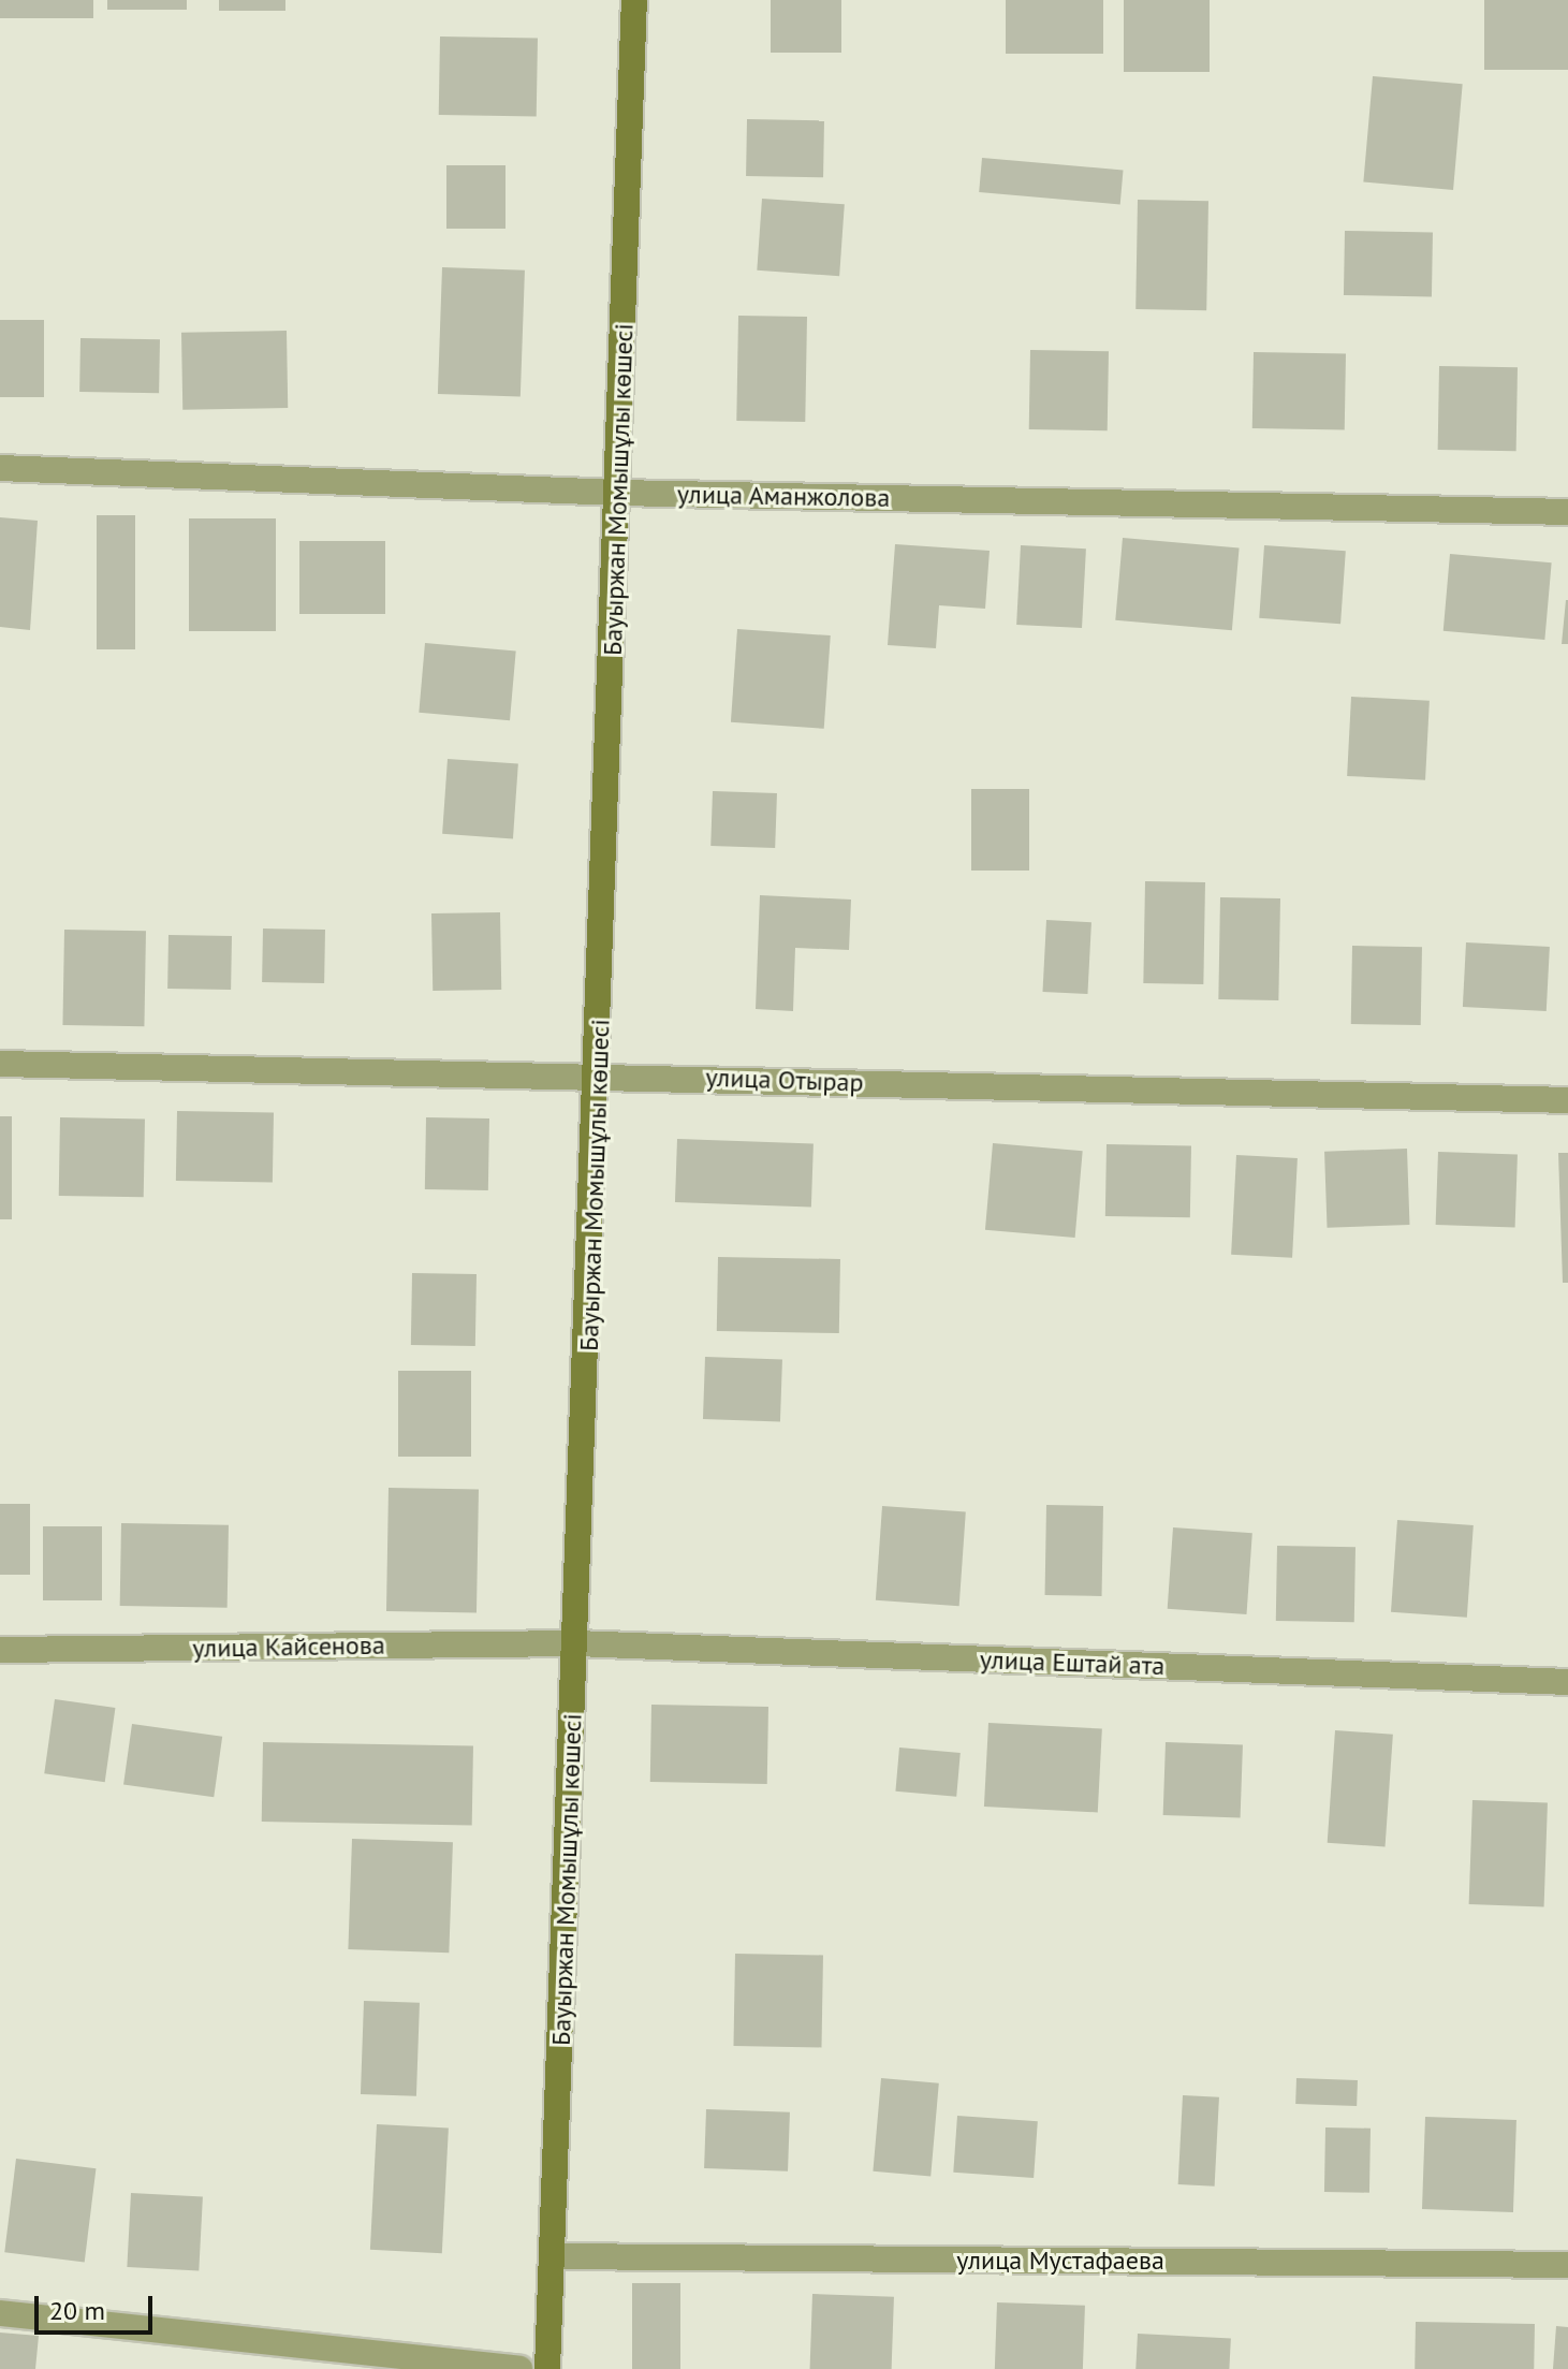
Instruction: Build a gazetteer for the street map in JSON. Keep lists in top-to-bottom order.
{
  "streets": {
    "street": [
      "Бауыржан Момышұлы көшесі",
      "улица Аманжолова",
      "улица Отырар",
      "улица Кайсенова",
      "улица Ештай ата",
      "улица Мустафаева"
    ]
  },
  "crossings": [
    ["Бауыржан Момышұлы көшесі", "улица Аманжолова"],
    ["Бауыржан Момышұлы көшесі", "улица Отырар"],
    ["Бауыржан Момышұлы көшесі", "улица Кайсенова"],
    ["Бауыржан Момышұлы көшесі", "улица Ештай ата"],
    ["Бауыржан Момышұлы көшесі", "улица Мустафаева"],
    ["улица Кайсенова", "улица Ештай ата"]
  ],
  "scale_bar": "20 m"
}
